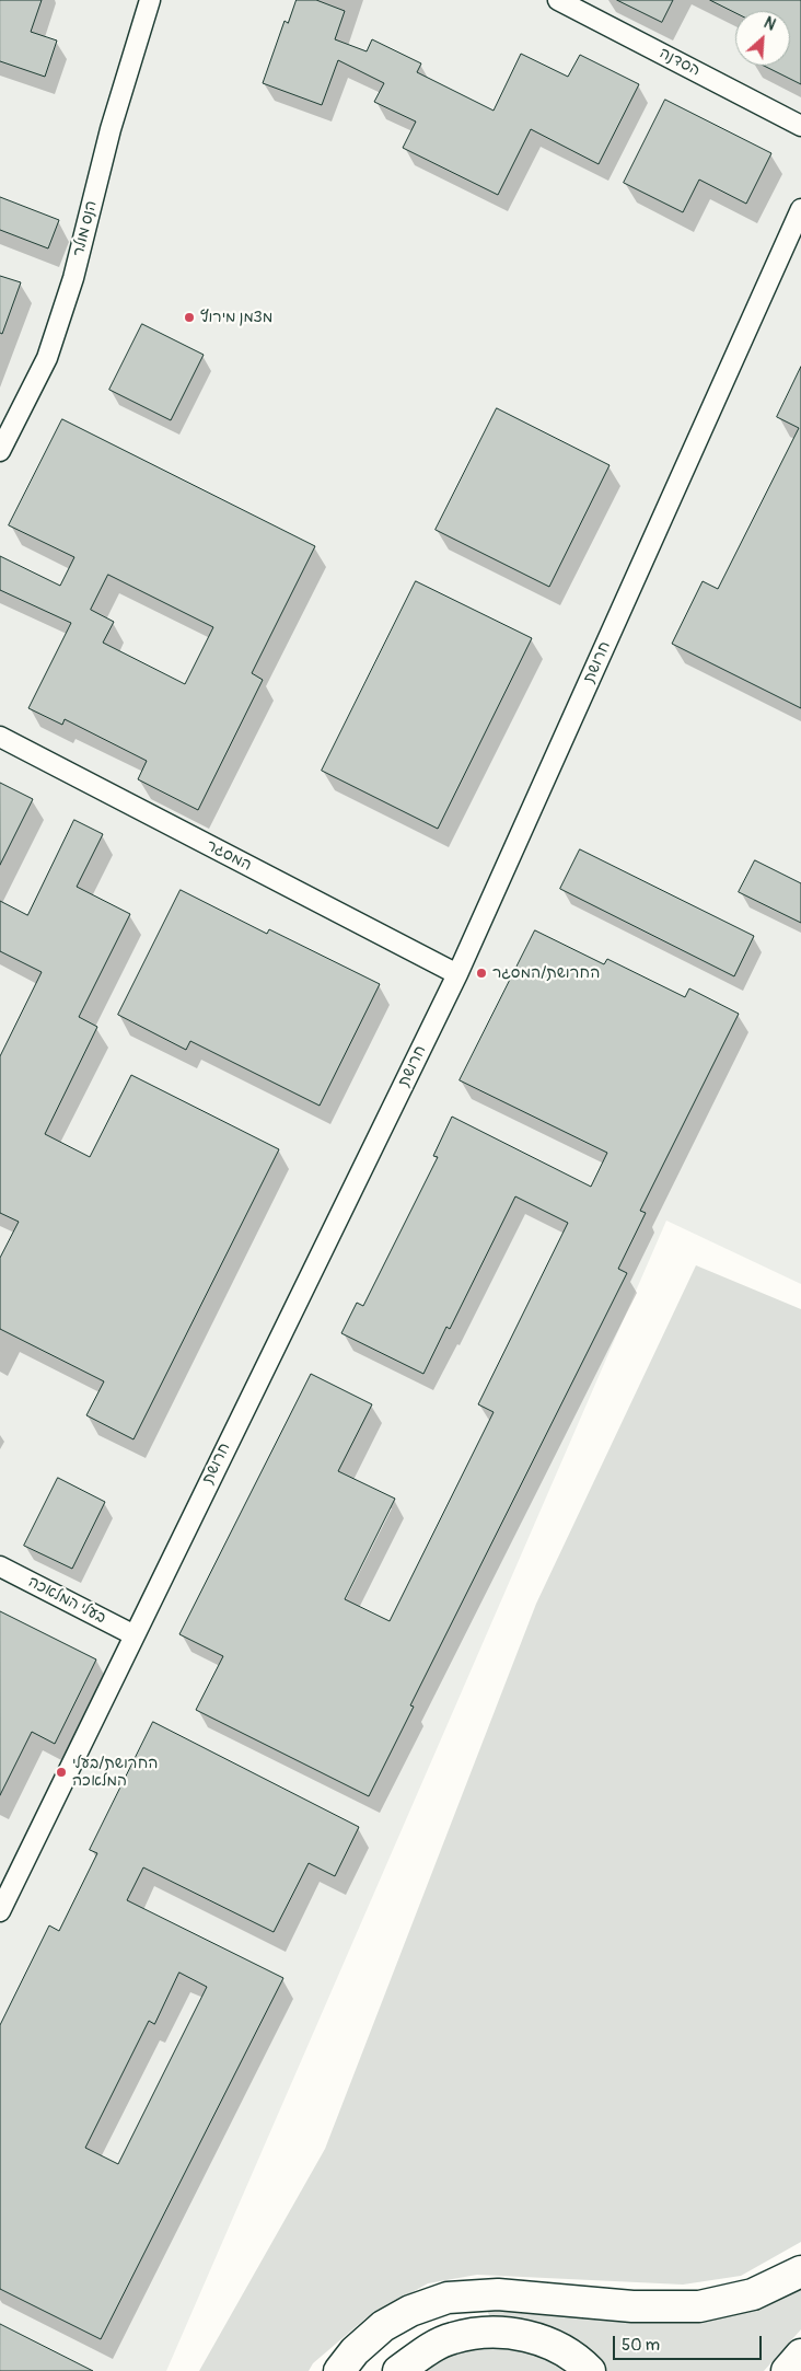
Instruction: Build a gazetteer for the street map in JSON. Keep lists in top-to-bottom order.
{
  "streets": {
    "street": [
      "הסדנה",
      "הנס מולר",
      "חרושת",
      "המסגר",
      "בעלי המלאכה"
    ]
  },
  "crossings": [
    ["חרושת", "המסגר"],
    ["חרושת", "בעלי המלאכה"]
  ],
  "places": ["מצמן מירוץ", "החרושת/המסגר", "החרושת/בעלי המלאכה"],
  "scale_bar": "50 m",
  "north": "top right"
}
